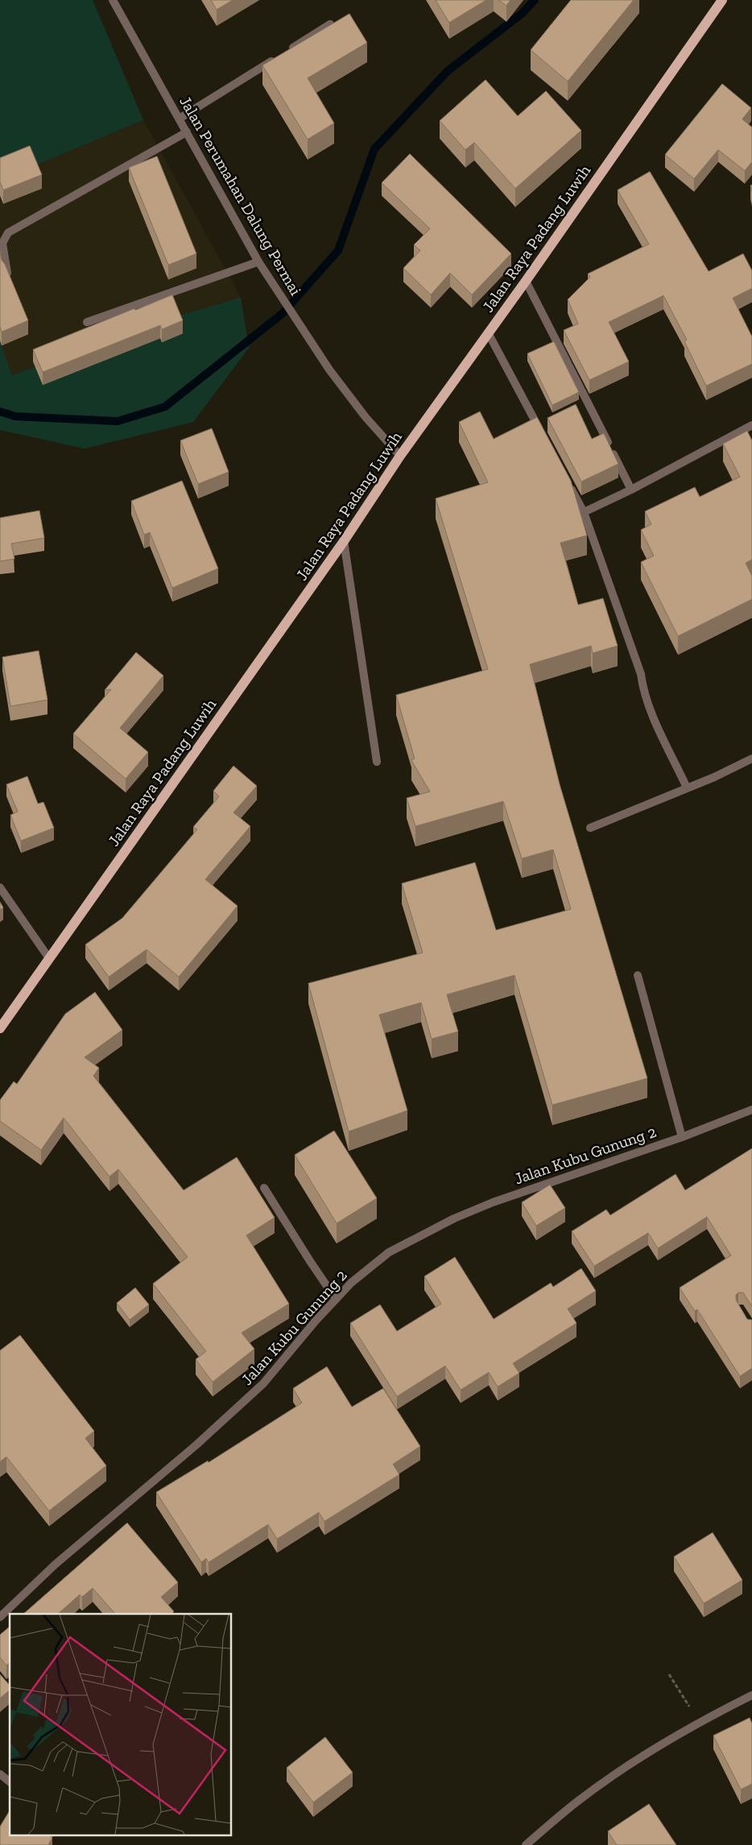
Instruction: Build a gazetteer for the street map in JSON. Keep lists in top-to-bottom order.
{
  "streets": {
    "main road": ["Jalan Raya Padang Luwih"],
    "street": ["Jalan Perumahan Dalung Permai", "Jalan Kubu Gunung 2"]
  },
  "crossings": [
    ["Jalan Perumahan Dalung Permai", "Jalan Raya Padang Luwih"]
  ]
}
